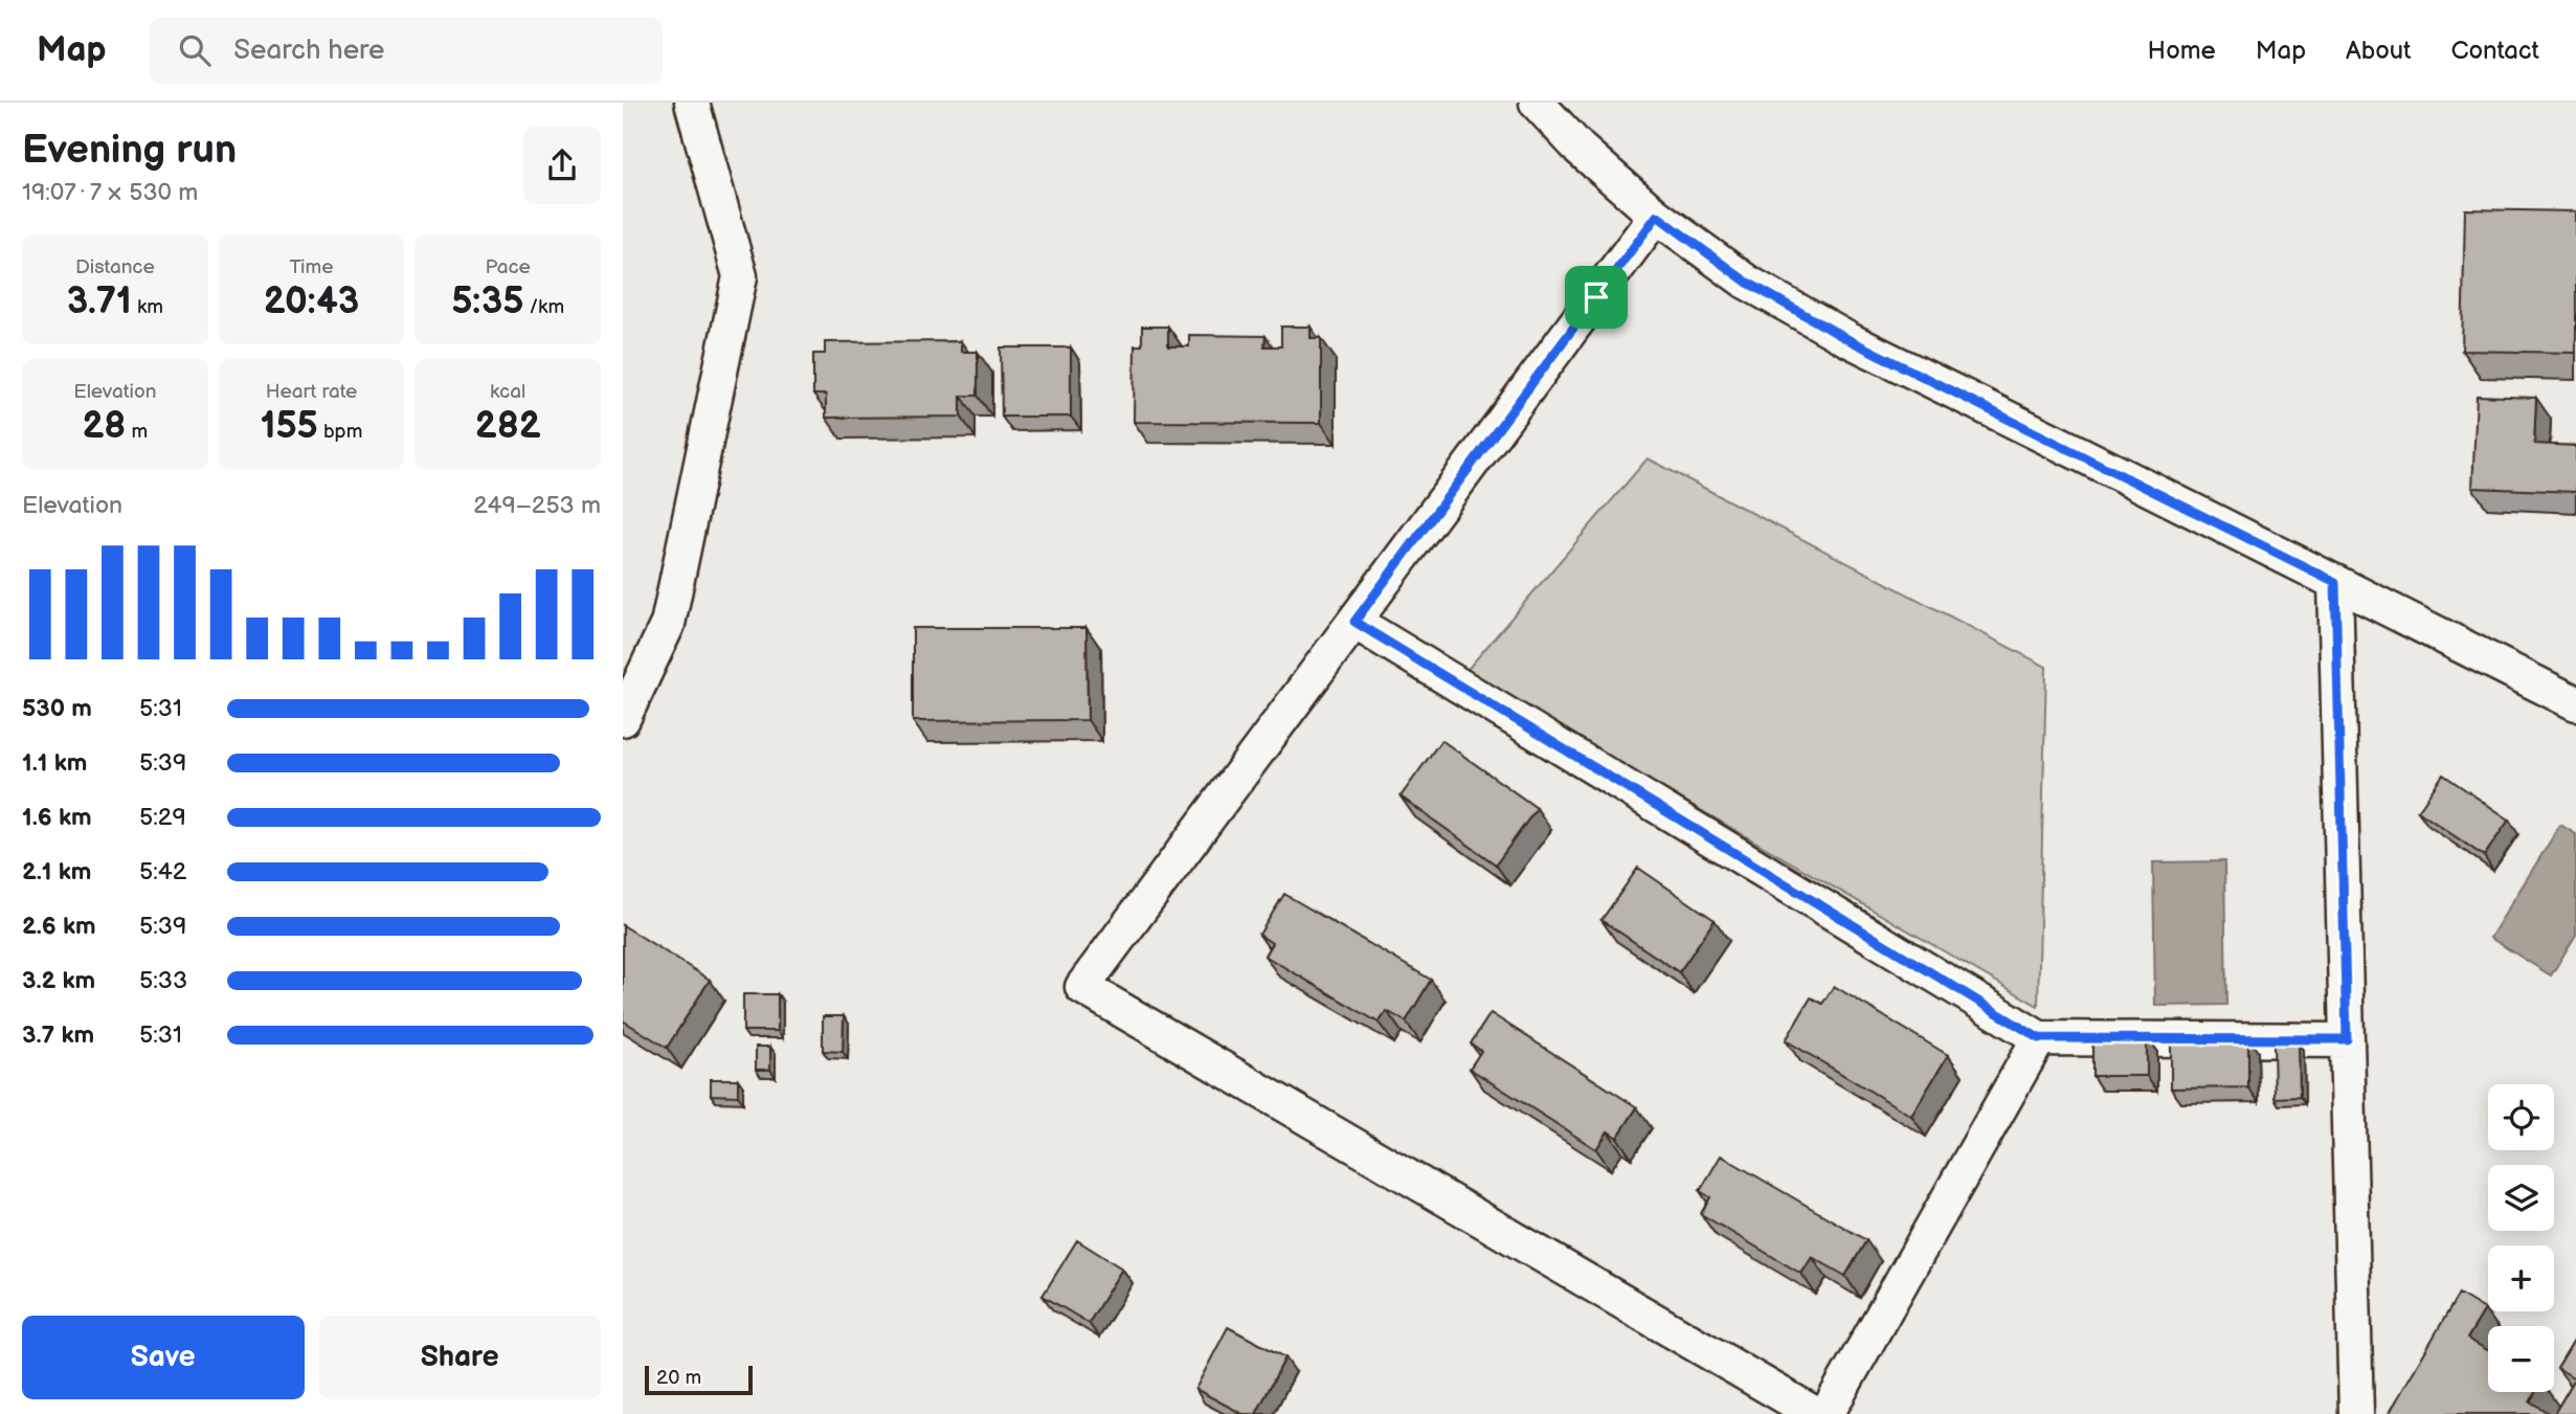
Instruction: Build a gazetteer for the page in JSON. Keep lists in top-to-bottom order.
{
  "scale_bar": "20 m",
  "page": {
    "header": "Map",
    "search": "Search here",
    "nav": [
      "Home",
      "Map",
      "About",
      "Contact"
    ],
    "heading": ["Evening run", "19:07 · 7 × 530 m"],
    "stats": [
      ["Distance", "3.71 km"],
      ["Time", "20:43"],
      ["Pace", "5:35 /km"],
      ["Elevation", "28 m"],
      ["Heart rate", "155 bpm"],
      ["kcal", "282"]
    ],
    "chart": ["Elevation", "249–253 m"],
    "list": [
      {
        "name": "530 m",
        "note": "5:31"
      },
      {
        "name": "1.1 km",
        "note": "5:39"
      },
      {
        "name": "1.6 km",
        "note": "5:29"
      },
      {
        "name": "2.1 km",
        "note": "5:42"
      },
      {
        "name": "2.6 km",
        "note": "5:39"
      },
      {
        "name": "3.2 km",
        "note": "5:33"
      },
      {
        "name": "3.7 km",
        "note": "5:31"
      }
    ],
    "map_buttons": ["+", "−"],
    "buttons": ["Save", "Share"],
    "scale": "20 m"
  }
}
